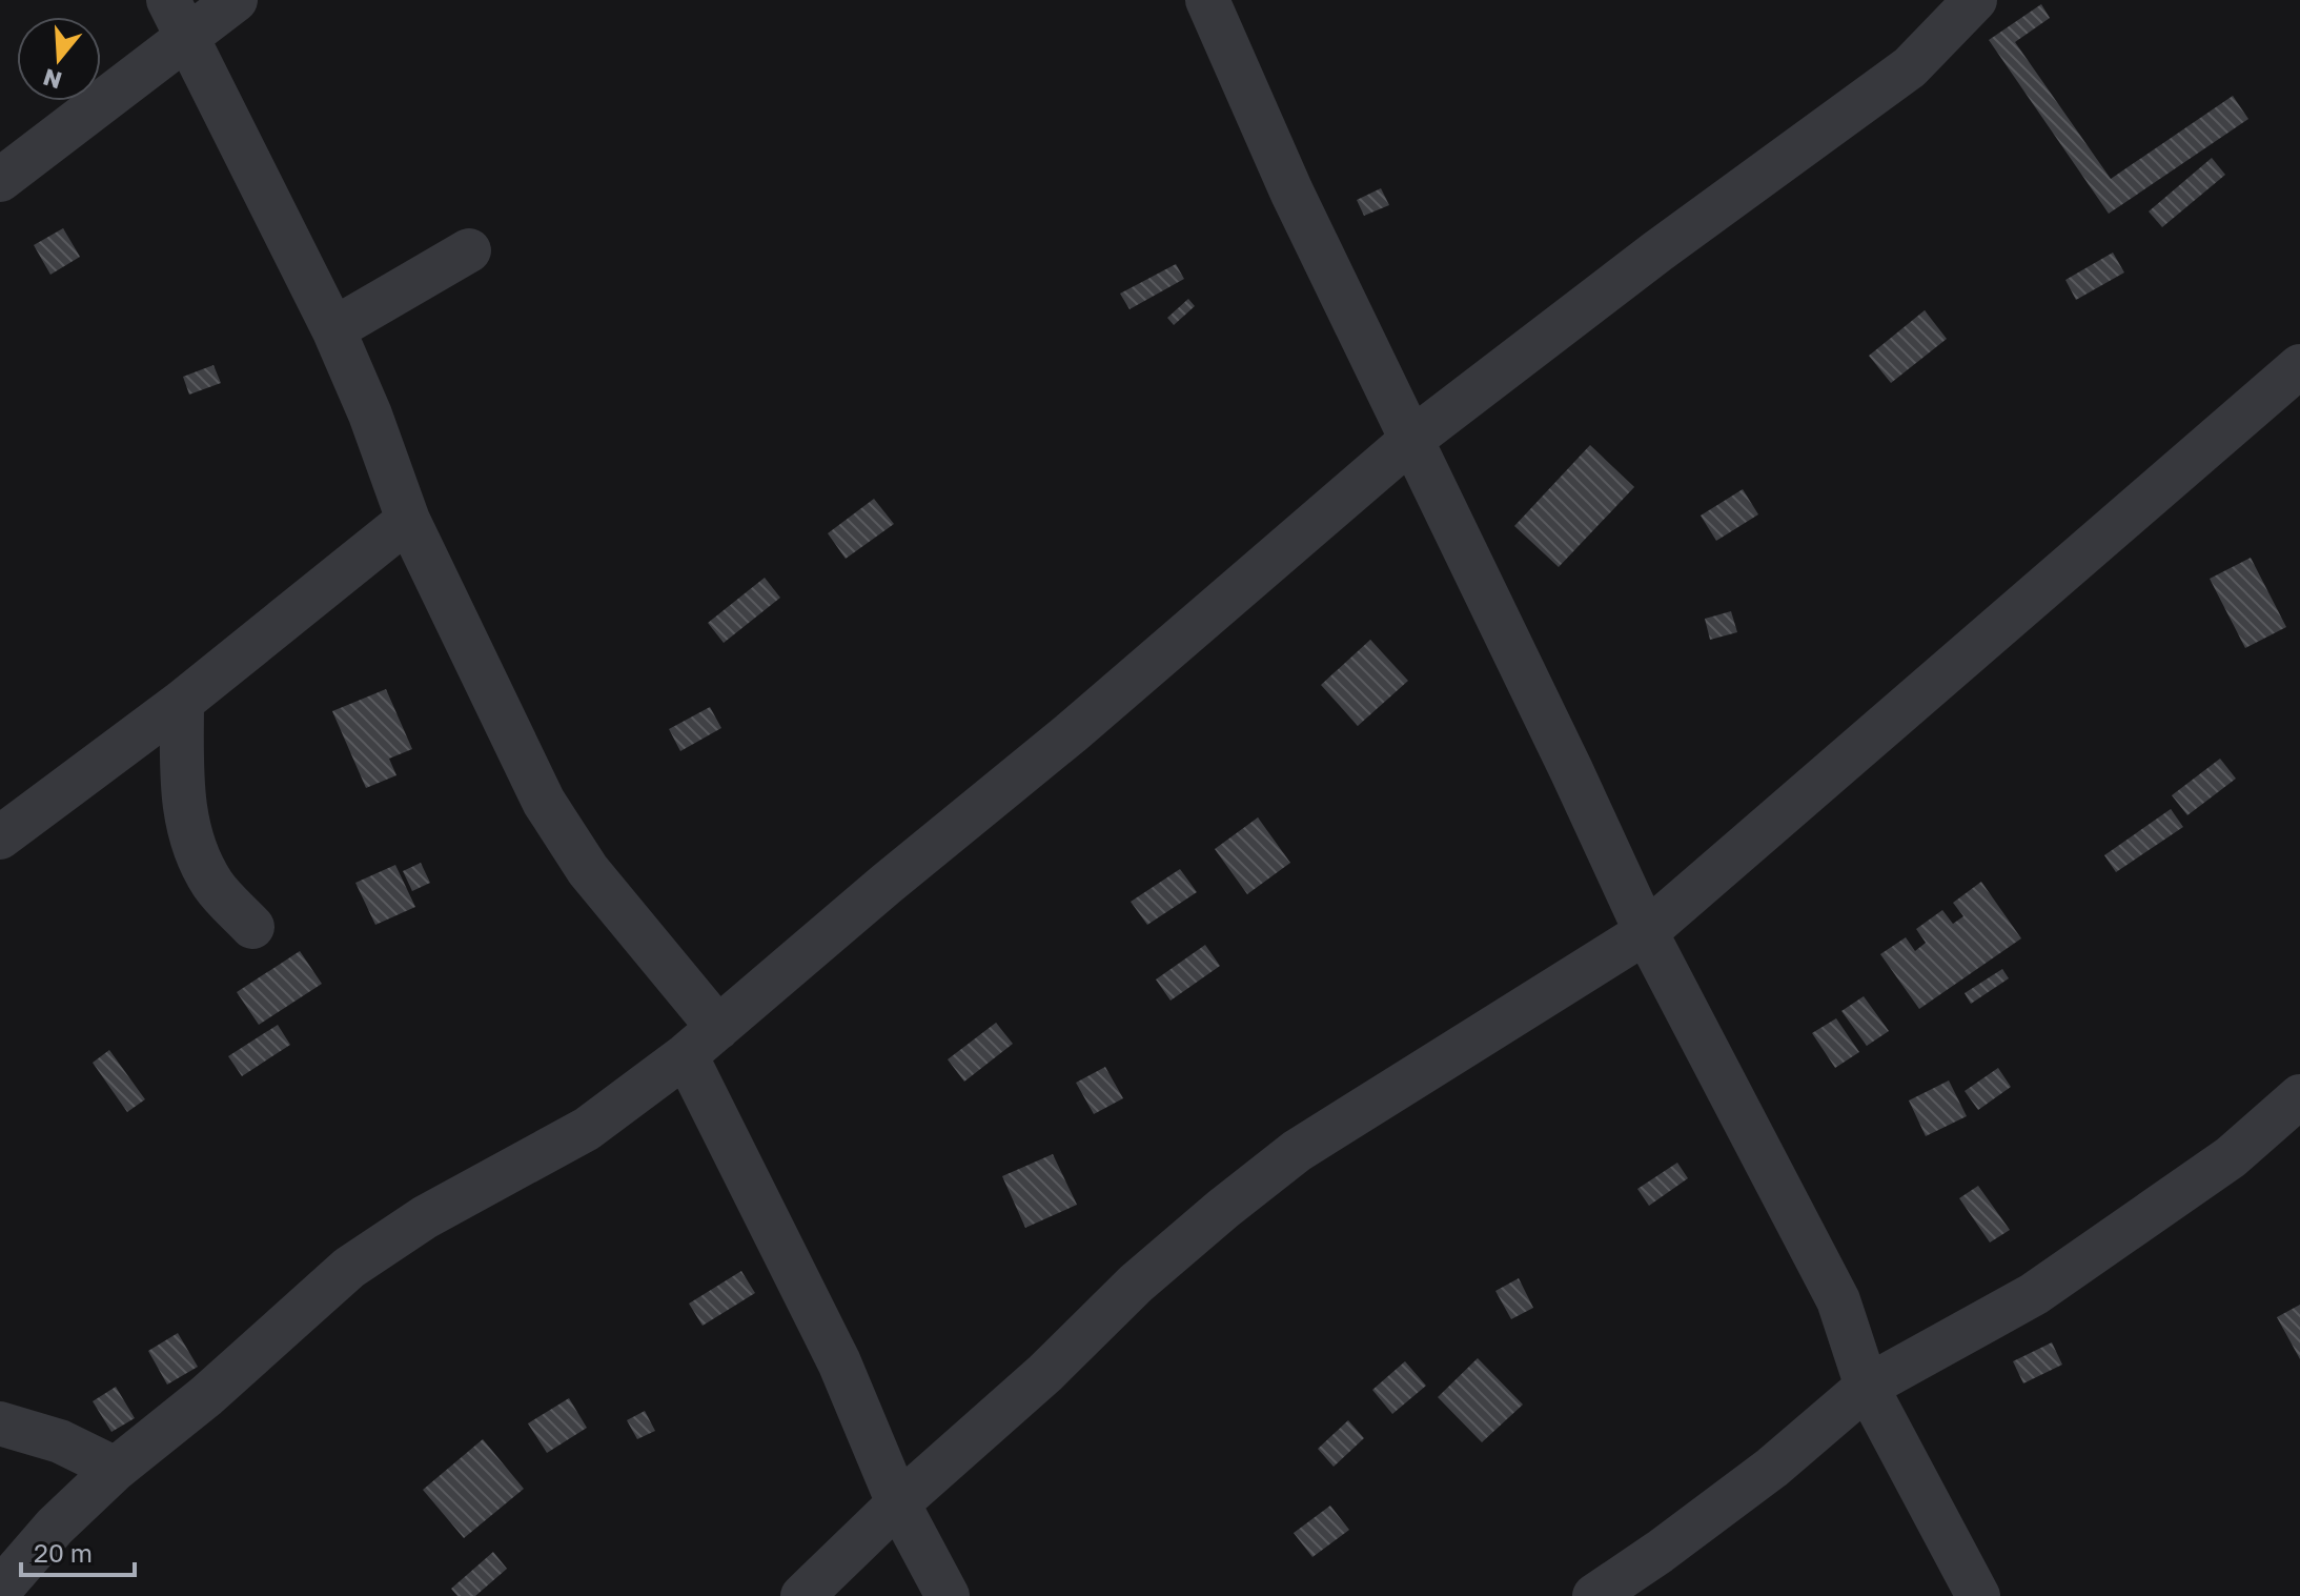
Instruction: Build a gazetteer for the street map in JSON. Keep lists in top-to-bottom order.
{
  "scale_bar": "20 m",
  "north": "bottom"
}
